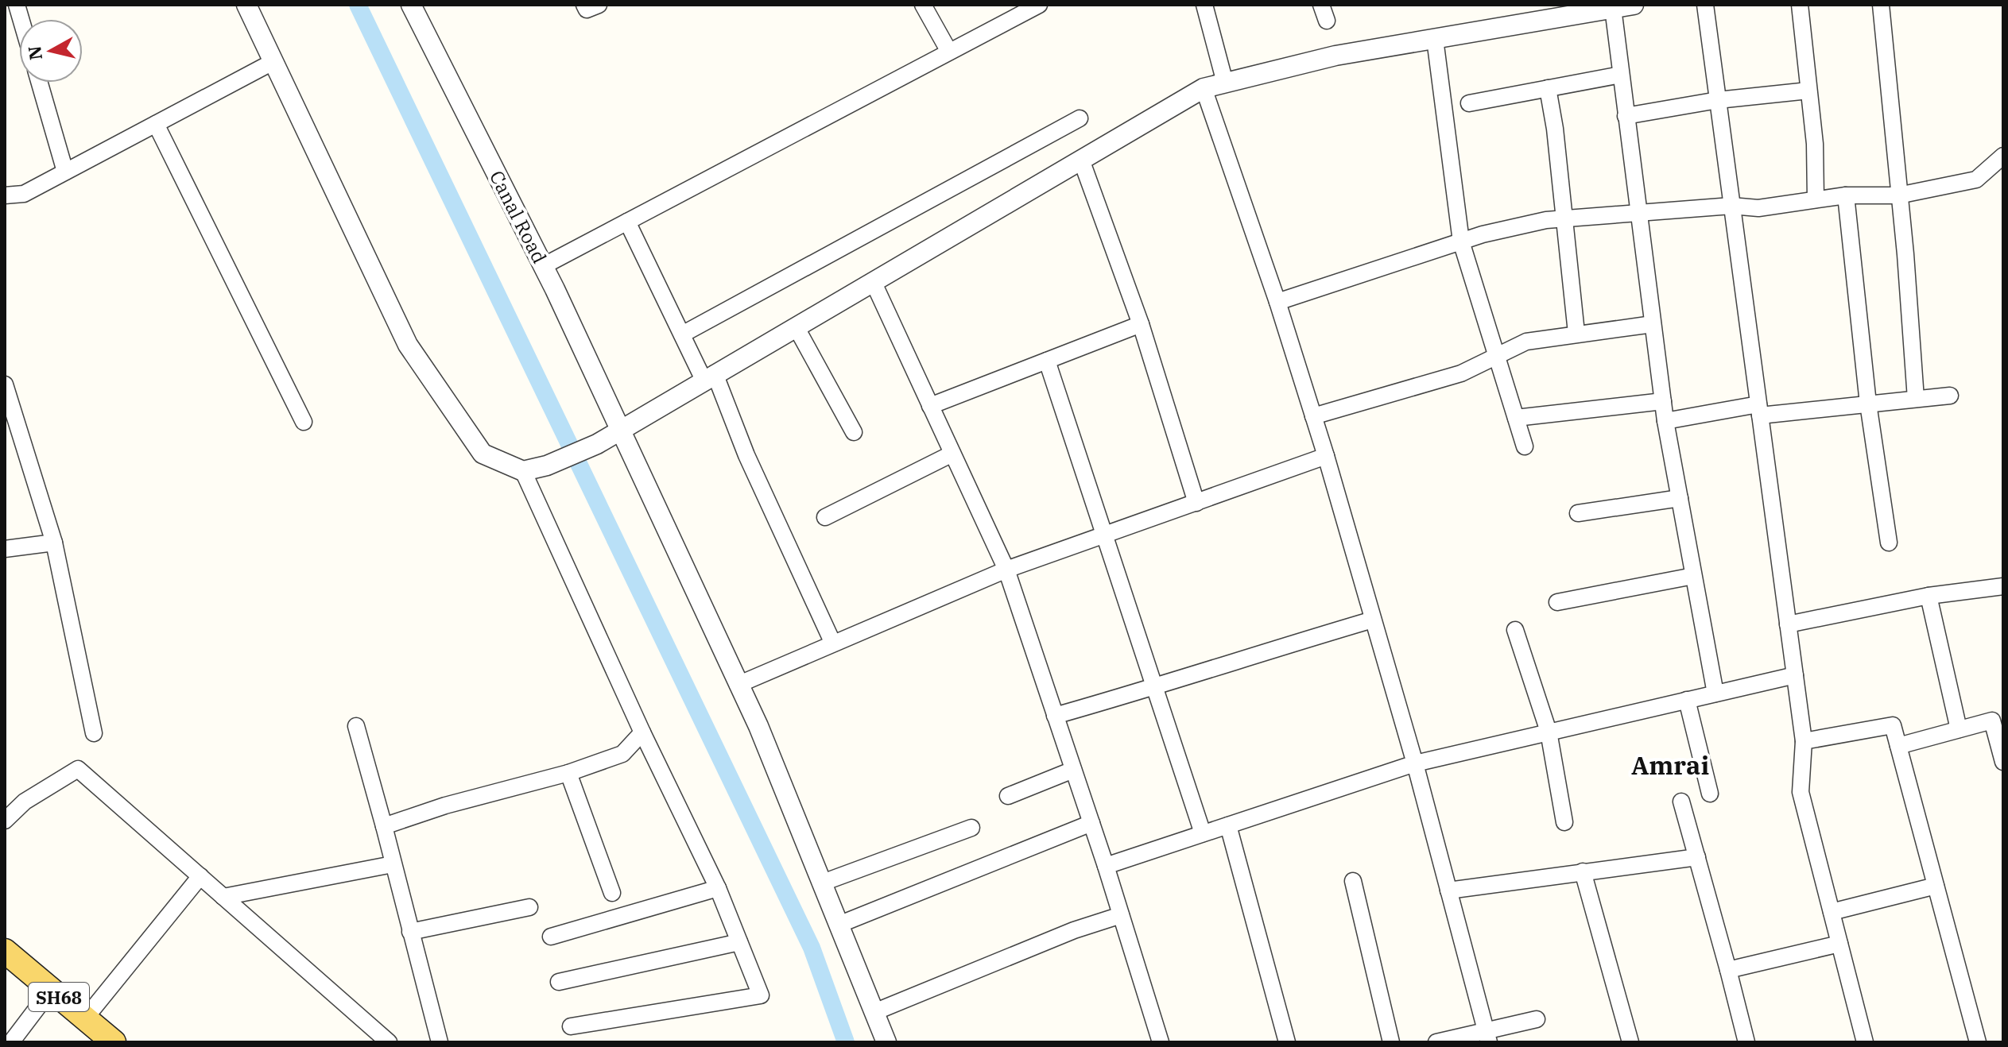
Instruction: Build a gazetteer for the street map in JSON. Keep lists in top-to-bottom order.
{
  "streets": {
    "main road": ["SH68"],
    "street": ["Canal Road"]
  },
  "districts": ["Amrai"],
  "north": "left"
}
